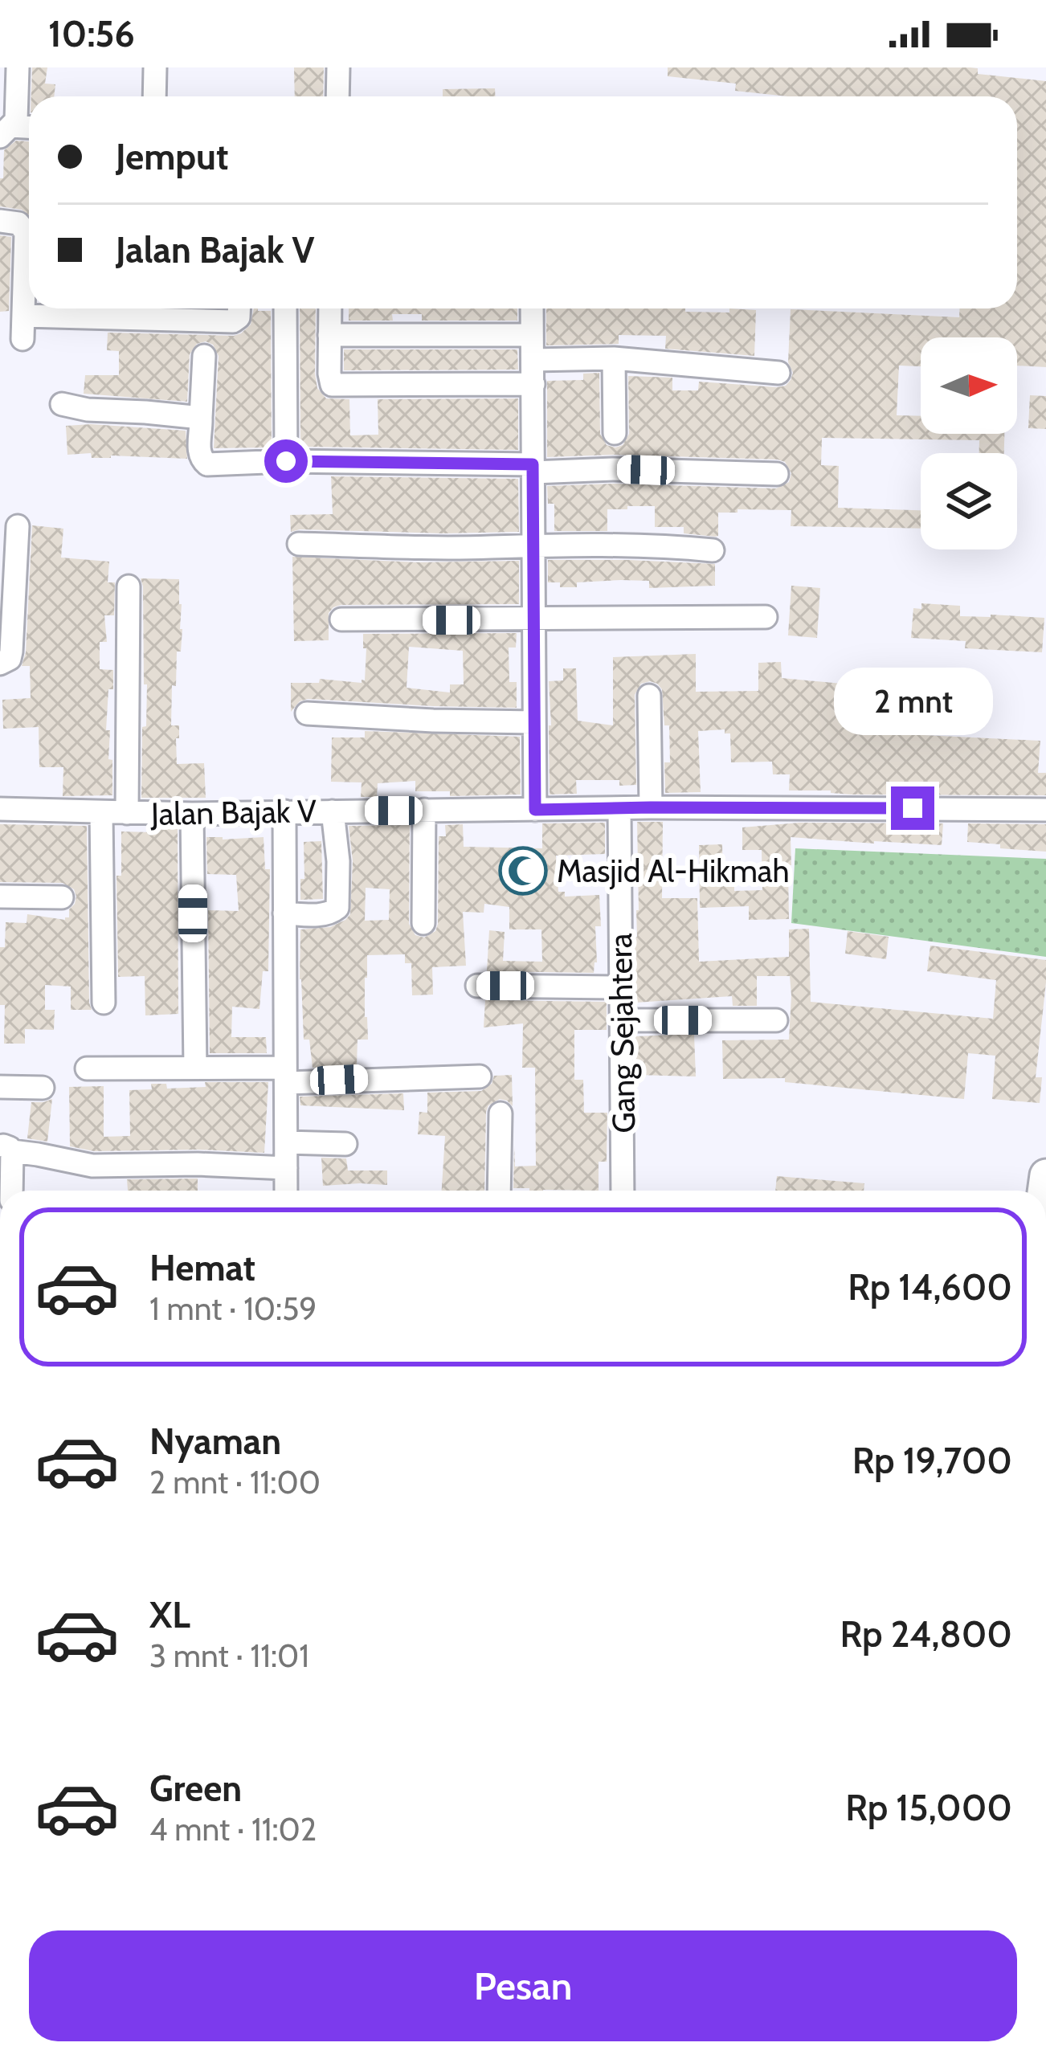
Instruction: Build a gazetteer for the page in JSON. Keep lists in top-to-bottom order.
{
  "streets": {
    "street": ["Jalan Bajak V", "Gang Sejahtera"]
  },
  "crossings": [
    ["Jalan Bajak V", "Gang Sejahtera"]
  ],
  "places": {
    "mosque": ["Masjid Al-Hikmah"]
  },
  "north": "right",
  "page": {
    "status": "10:56",
    "banner": ["Jemput", "Jalan Bajak V"],
    "bubble": "2 mnt",
    "list": [
      {
        "name": "Hemat",
        "note": "1 mnt · 10:59",
        "value": "Rp 14,600"
      },
      {
        "name": "Nyaman",
        "note": "2 mnt · 11:00",
        "value": "Rp 19,700"
      },
      {
        "name": "XL",
        "note": "3 mnt · 11:01",
        "value": "Rp 24,800"
      },
      {
        "name": "Green",
        "note": "4 mnt · 11:02",
        "value": "Rp 15,000"
      }
    ],
    "buttons": "Pesan"
  }
}
